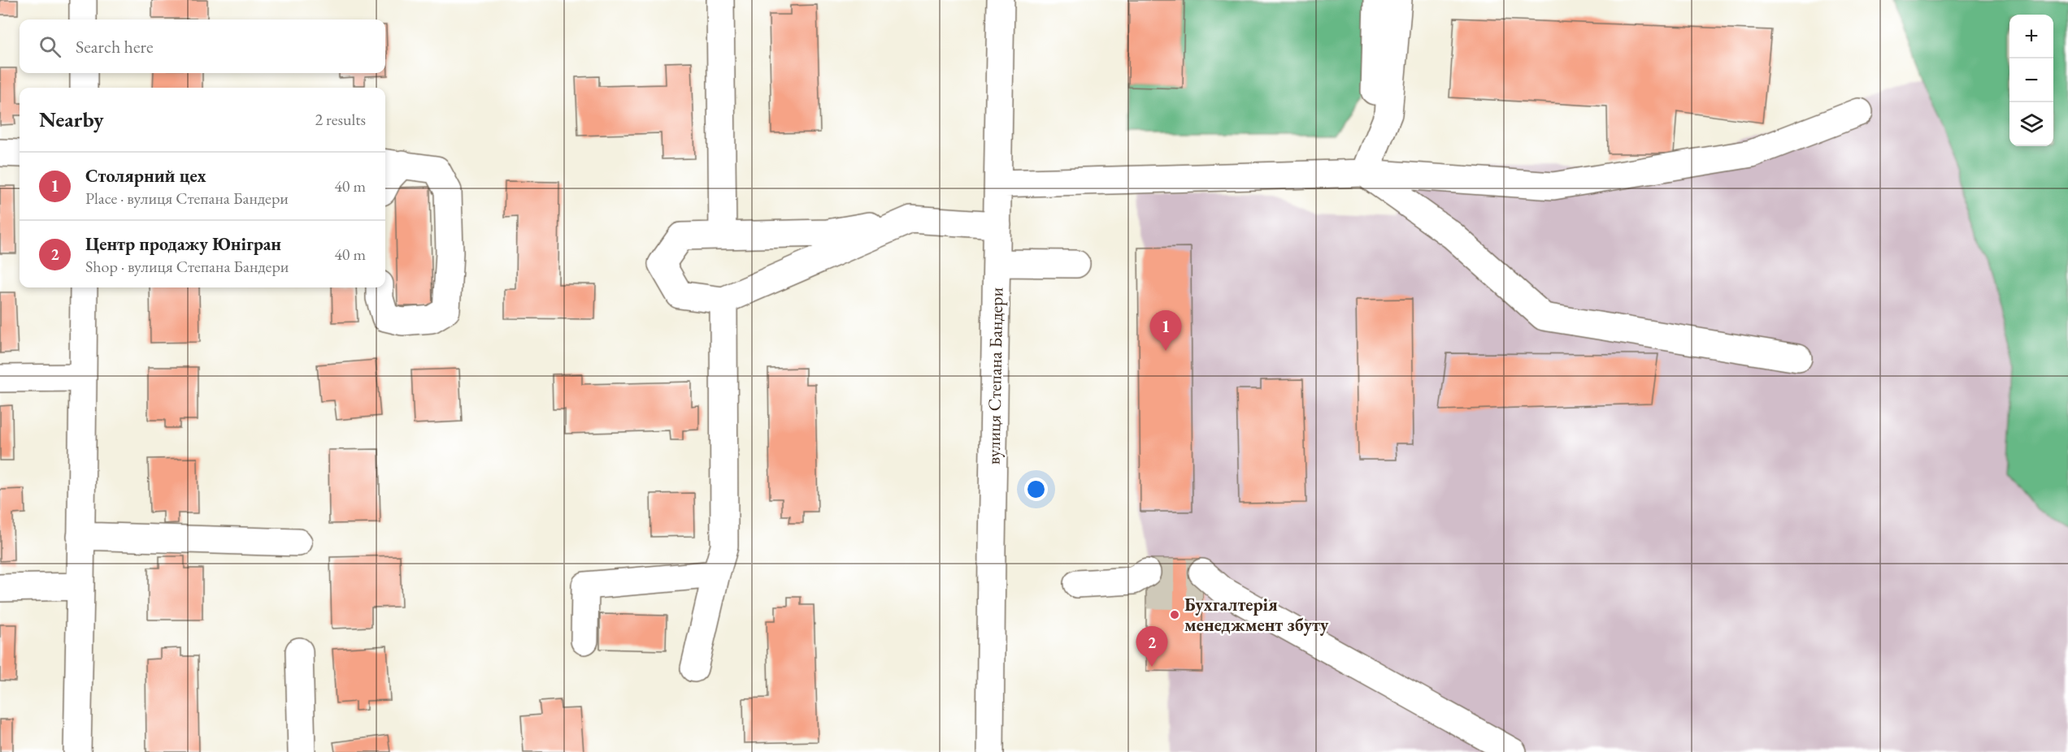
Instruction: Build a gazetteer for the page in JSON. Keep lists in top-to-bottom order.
{
  "streets": {
    "street": ["вулиця Степана Бандери"]
  },
  "places": ["Бухгалтерія менеджмент збуту"],
  "page": {
    "map_buttons": ["+", "−"],
    "search": "Search here",
    "heading": ["Nearby", "2 results"],
    "list": [
      {
        "mark": "1",
        "name": "Столярний цех",
        "note": "Place · вулиця Степана Бандери",
        "value": "40 m"
      },
      {
        "mark": "2",
        "name": "Центр продажу Юнігран",
        "note": "Shop · вулиця Степана Бандери",
        "value": "40 m"
      }
    ],
    "pins": ["1", "2"]
  }
}
